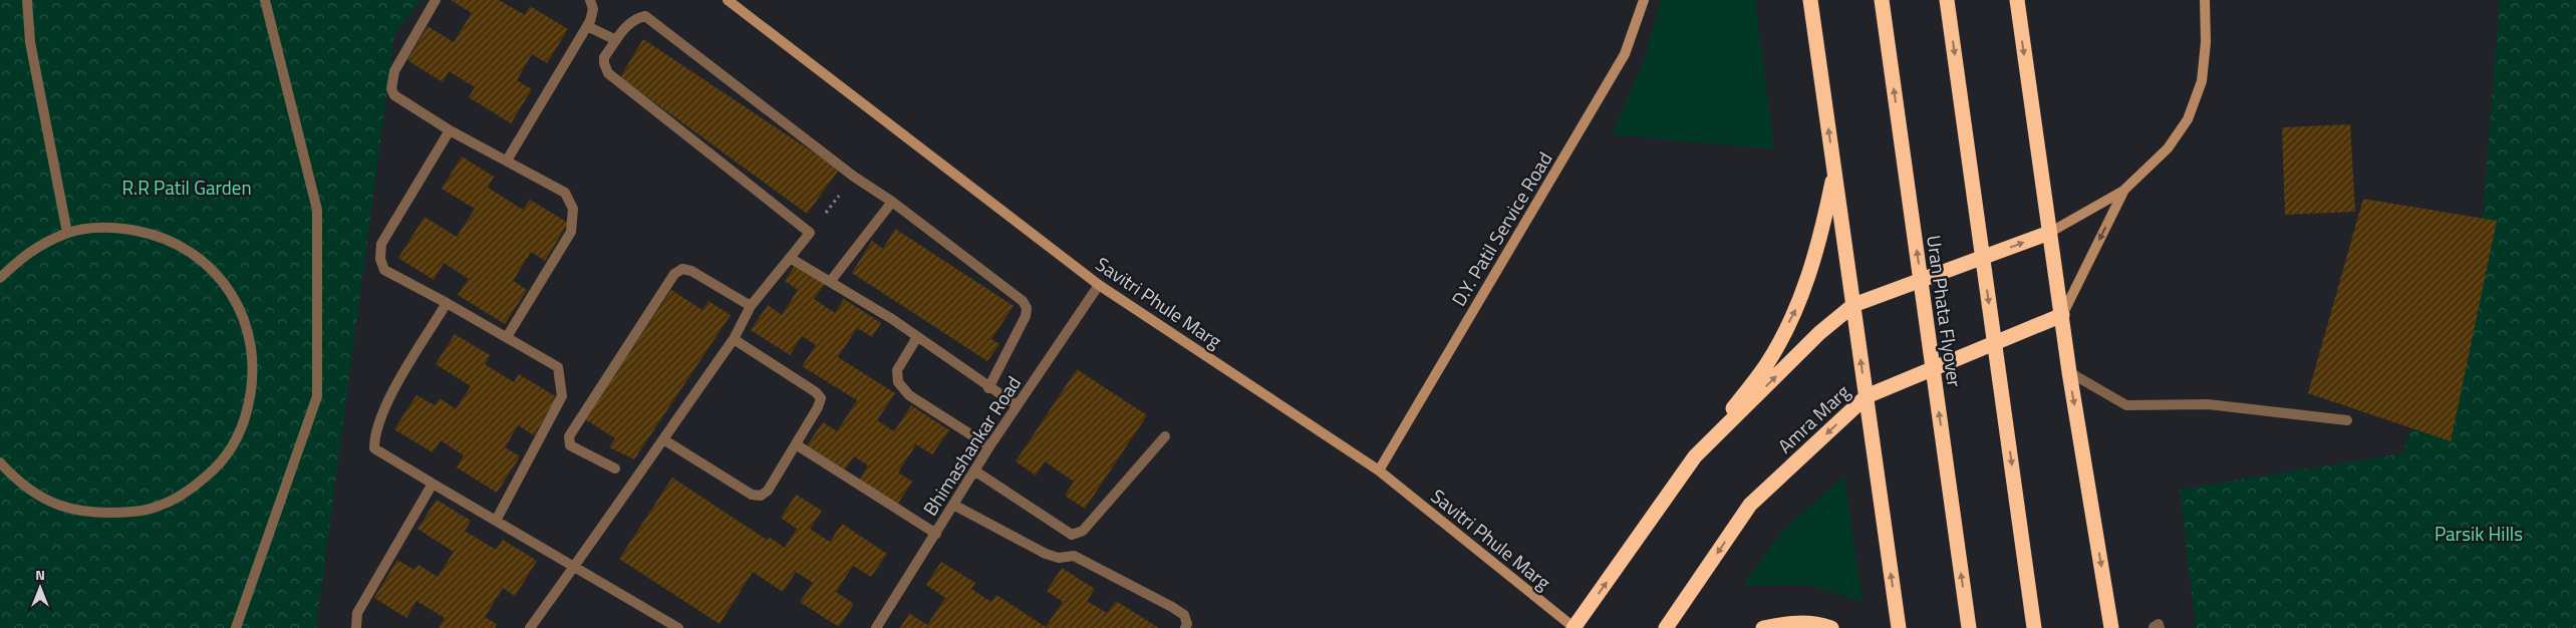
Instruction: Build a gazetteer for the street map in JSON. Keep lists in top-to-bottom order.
{
  "streets": {
    "highway": ["Uran Phata Flyover", "Amra Marg"],
    "street": ["D.Y. Patil Service Road", "Savitri Phule Marg", "Bhimashankar Road"]
  },
  "crossings": [
    ["D.Y. Patil Service Road", "Savitri Phule Marg"],
    ["Savitri Phule Marg", "Bhimashankar Road"]
  ],
  "parks": ["R.R Patil Garden", "Parsik Hills"],
  "north": "top"
}
